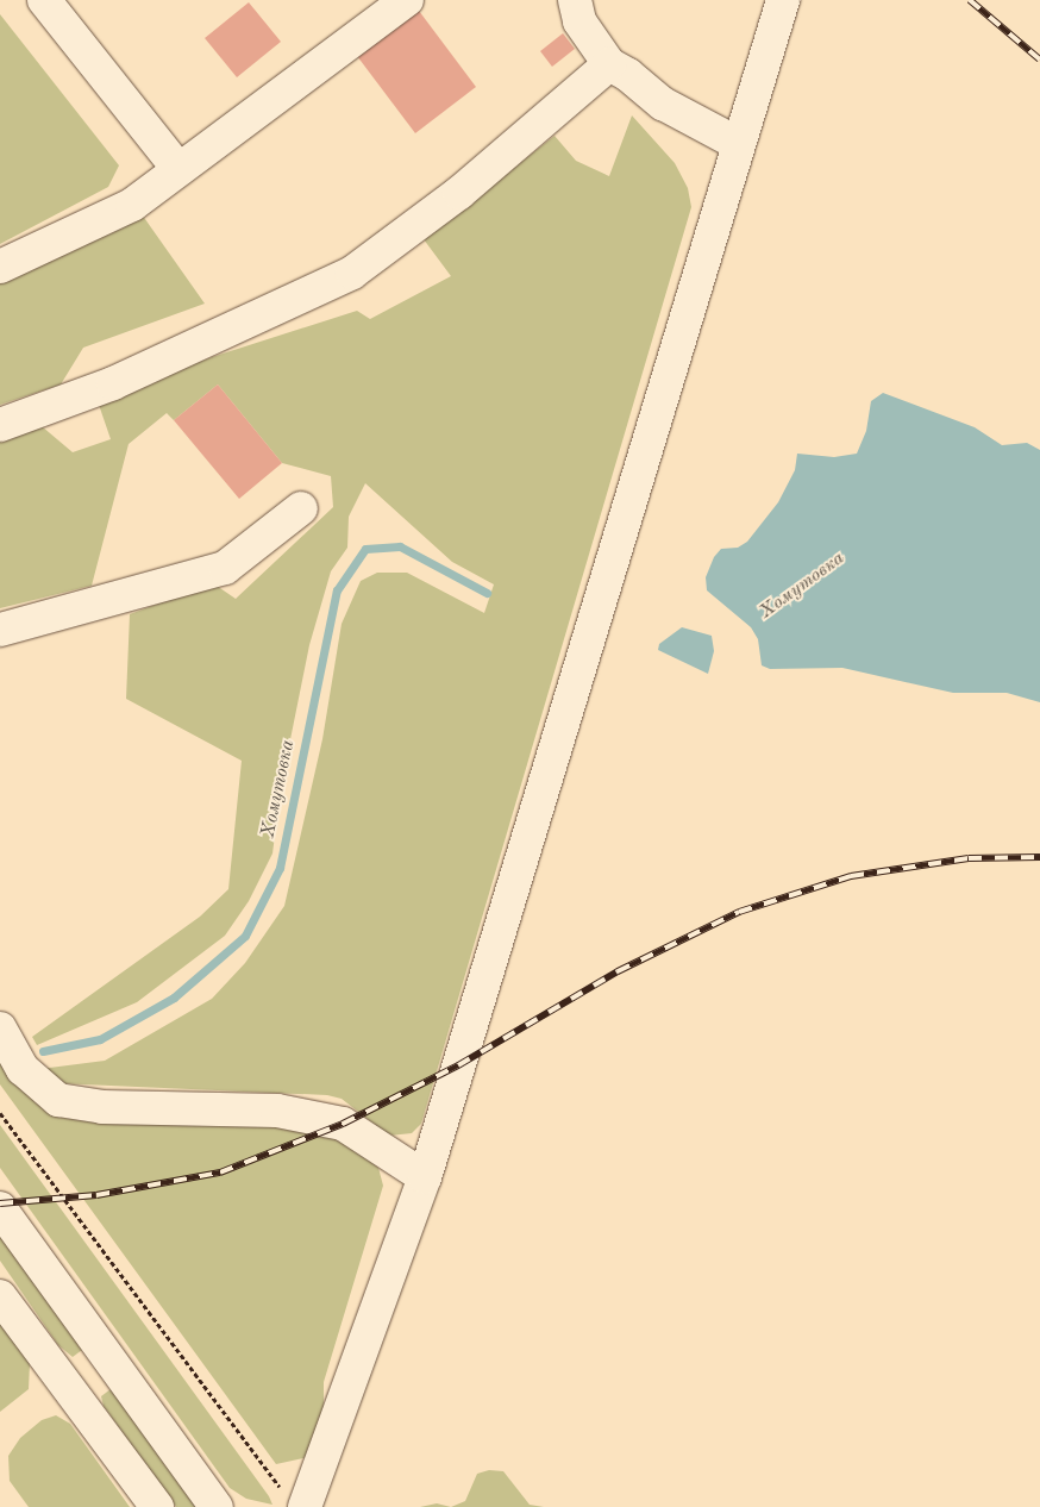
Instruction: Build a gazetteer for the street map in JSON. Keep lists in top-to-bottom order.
{
  "water": ["Хомутовка"]
}
